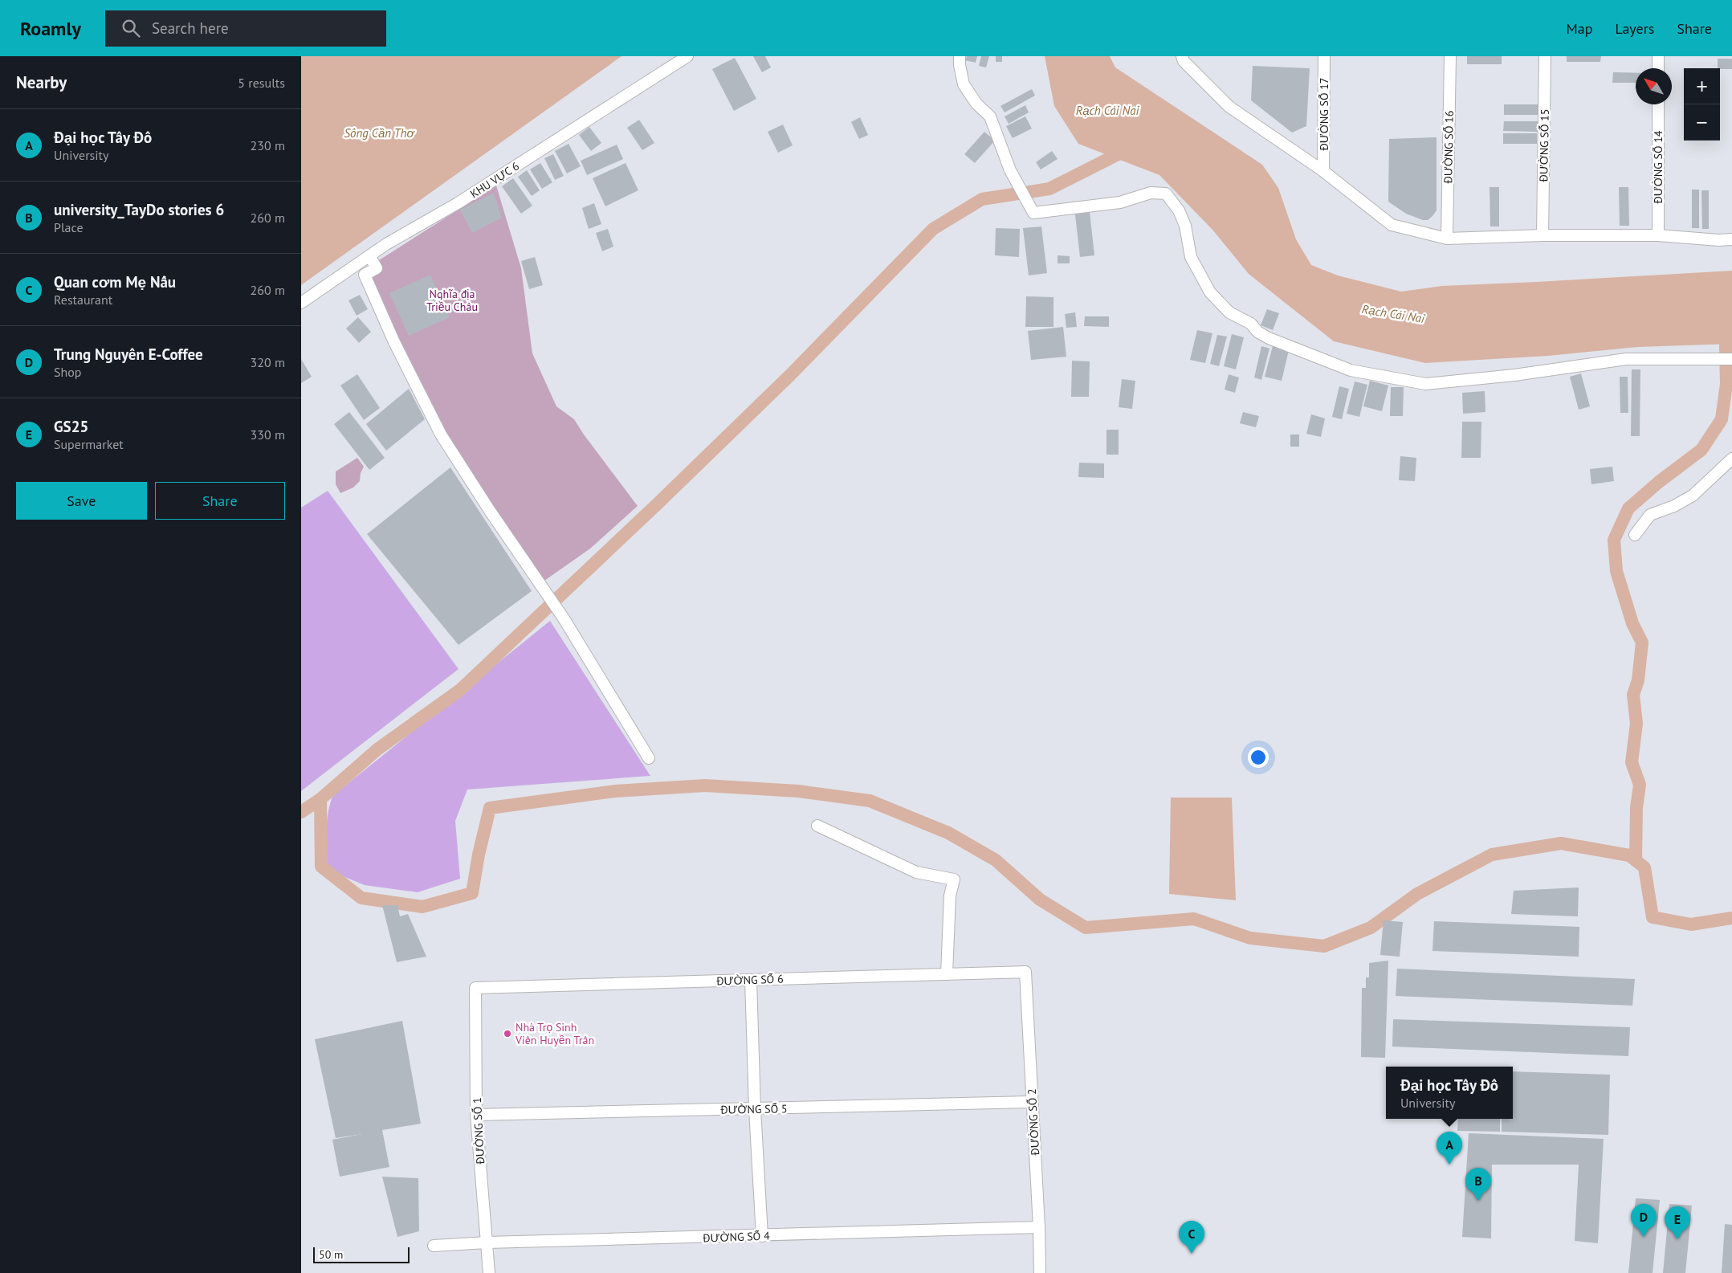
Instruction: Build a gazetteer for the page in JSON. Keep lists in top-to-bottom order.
{
  "streets": {
    "street": [
      "ĐƯỜNG SỐ 17",
      "ĐƯỜNG SỐ 15",
      "ĐƯỜNG SỐ 16",
      "ĐƯỜNG SỐ 14",
      "KHU VỰC 6",
      "ĐƯỜNG SỐ 6",
      "ĐƯỜNG SỐ 5",
      "ĐƯỜNG SỐ 2",
      "ĐƯỜNG SỐ 1",
      "ĐƯỜNG SỐ 4"
    ]
  },
  "crossings": [
    ["ĐƯỜNG SỐ 6", "ĐƯỜNG SỐ 2"],
    ["ĐƯỜNG SỐ 6", "ĐƯỜNG SỐ 1"],
    ["ĐƯỜNG SỐ 5", "ĐƯỜNG SỐ 2"],
    ["ĐƯỜNG SỐ 5", "ĐƯỜNG SỐ 1"],
    ["ĐƯỜNG SỐ 2", "ĐƯỜNG SỐ 4"],
    ["ĐƯỜNG SỐ 1", "ĐƯỜNG SỐ 4"]
  ],
  "water": ["Rạch Cái Nai", "Sông Cần Thơ"],
  "parks": ["Nghĩa địa Triều Châu"],
  "places": ["Nhà Trọ Sinh Viên Huyền Trân"],
  "scale_bar": "50 m",
  "north": "top left",
  "page": {
    "header": "Roamly",
    "search": "Search here",
    "nav": ["Map", "Layers", "Share"],
    "heading": ["Nearby", "5 results"],
    "map_buttons": ["+", "−"],
    "list": [
      {
        "mark": "A",
        "name": "Đại học Tây Đô",
        "note": "University",
        "value": "230 m"
      },
      {
        "mark": "B",
        "name": "university_TayDo stories 6",
        "note": "Place",
        "value": "260 m"
      },
      {
        "mark": "C",
        "name": "Quan cơm Mẹ Nấu",
        "note": "Restaurant",
        "value": "260 m"
      },
      {
        "mark": "D",
        "name": "Trung Nguyên E-Coffee",
        "note": "Shop",
        "value": "320 m"
      },
      {
        "mark": "E",
        "name": "GS25",
        "note": "Supermarket",
        "value": "330 m"
      }
    ],
    "buttons": ["Save", "Share"],
    "popup": ["Đại học Tây Đô", "University"],
    "pins": [
      "A",
      "B",
      "D",
      "E",
      "C"
    ],
    "scale": "50 m"
  }
}
